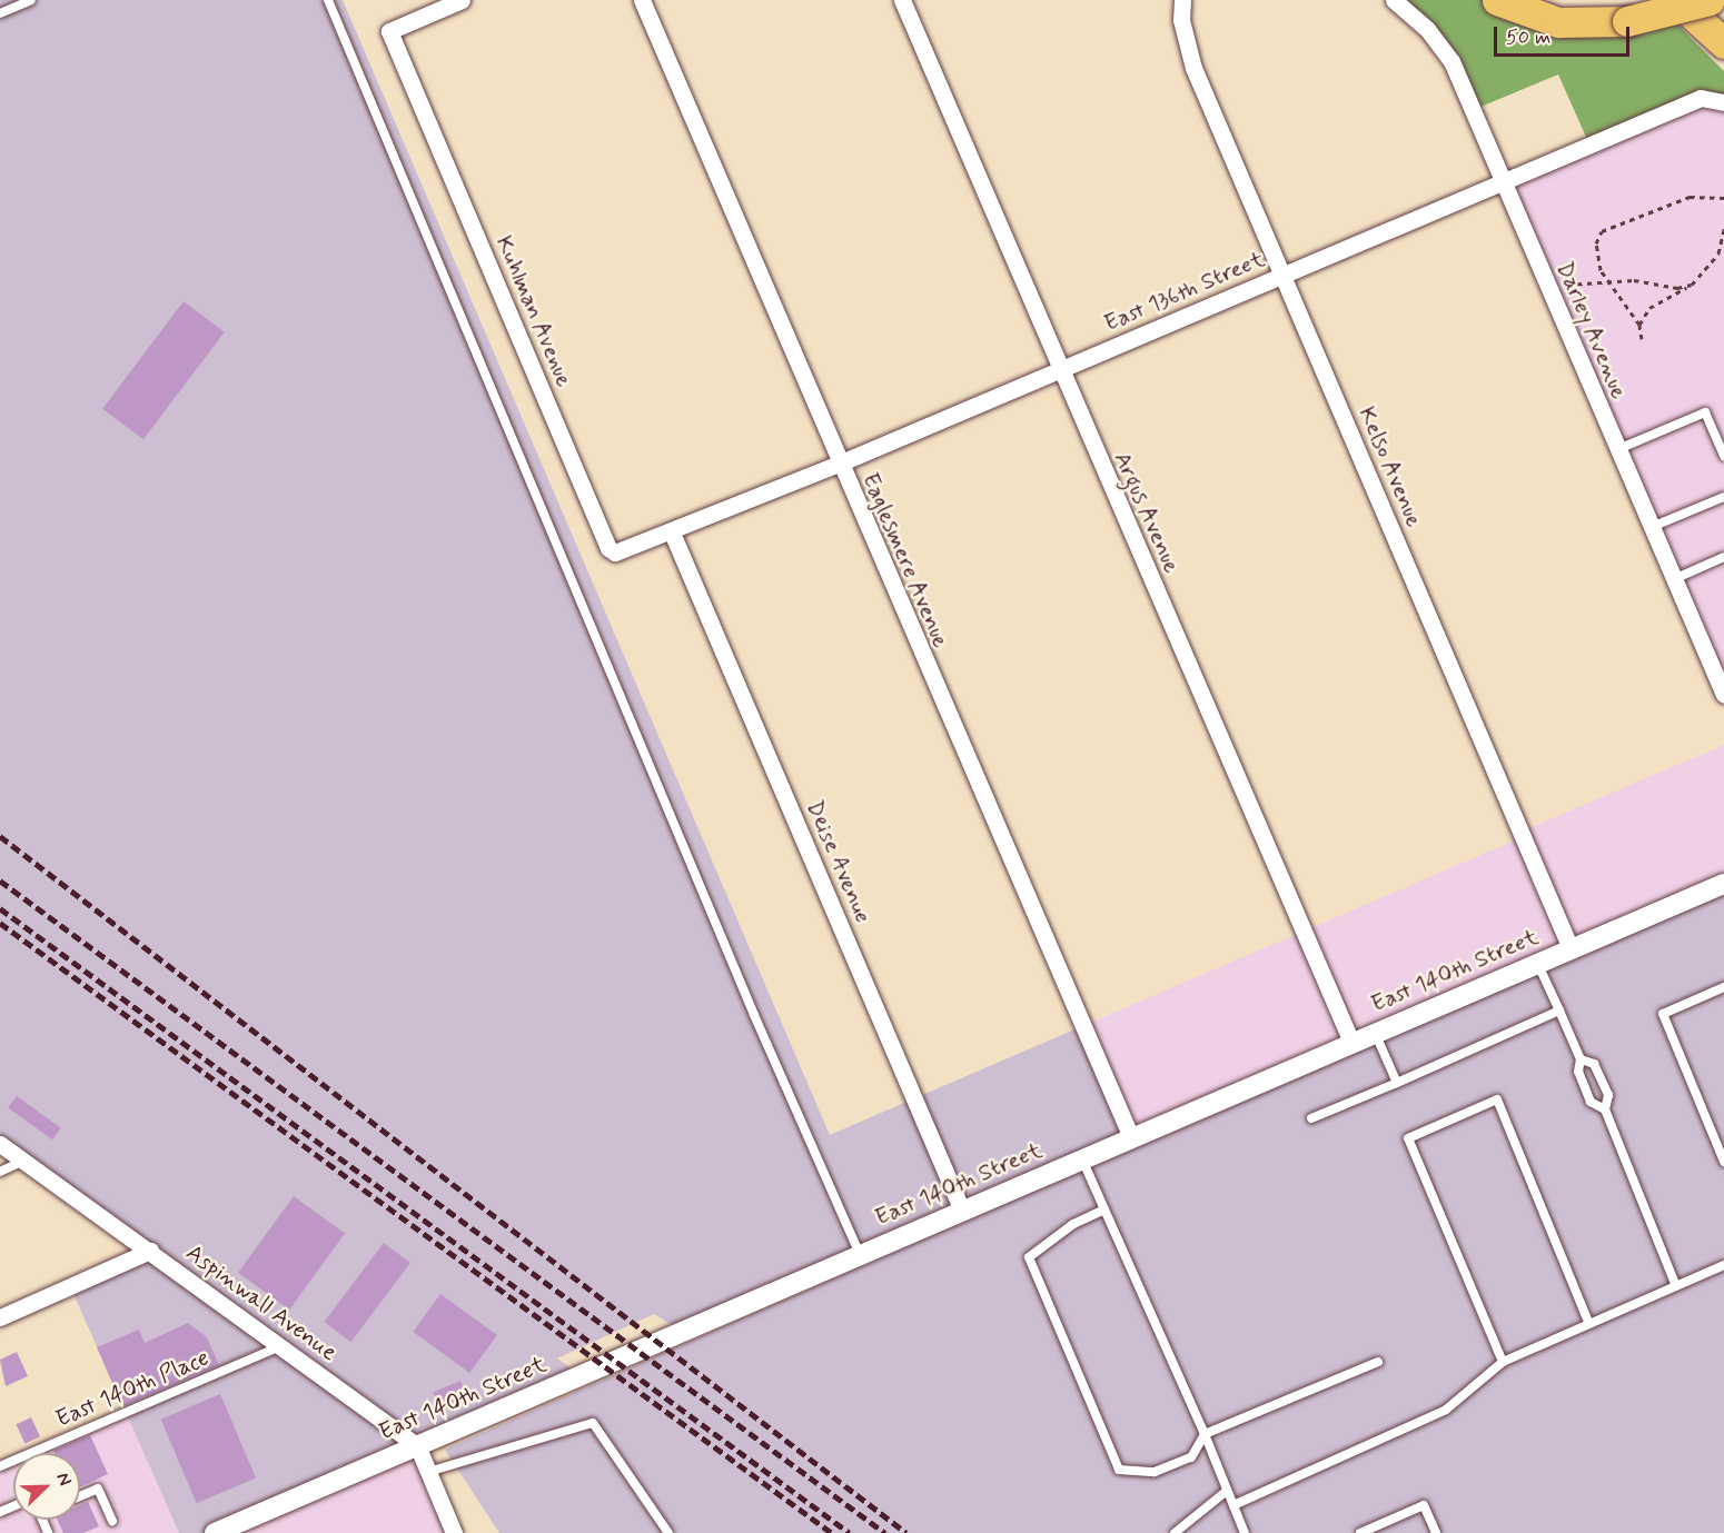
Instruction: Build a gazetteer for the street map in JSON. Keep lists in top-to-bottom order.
{
  "streets": {
    "street": [
      "East 136th Street",
      "Kuhlman Avenue",
      "Darley Avenue",
      "Kelso Avenue",
      "Argus Avenue",
      "Eaglesmere Avenue",
      "Deise Avenue",
      "East 140th Street",
      "Aspinwall Avenue"
    ],
    "lane": ["East 140th Place"]
  },
  "crossings": [
    ["East 136th Street", "Kuhlman Avenue"],
    ["East 136th Street", "Darley Avenue"],
    ["East 136th Street", "Kelso Avenue"],
    ["East 136th Street", "Argus Avenue"],
    ["East 136th Street", "Eaglesmere Avenue"],
    ["East 136th Street", "Deise Avenue"],
    ["Kuhlman Avenue", "Deise Avenue"],
    ["Kelso Avenue", "East 140th Street"],
    ["Argus Avenue", "East 140th Street"],
    ["Eaglesmere Avenue", "East 140th Street"],
    ["Deise Avenue", "East 140th Street"],
    ["East 140th Street", "Aspinwall Avenue"],
    ["Aspinwall Avenue", "East 140th Place"]
  ],
  "scale_bar": "50 m",
  "north": "top right"
}
